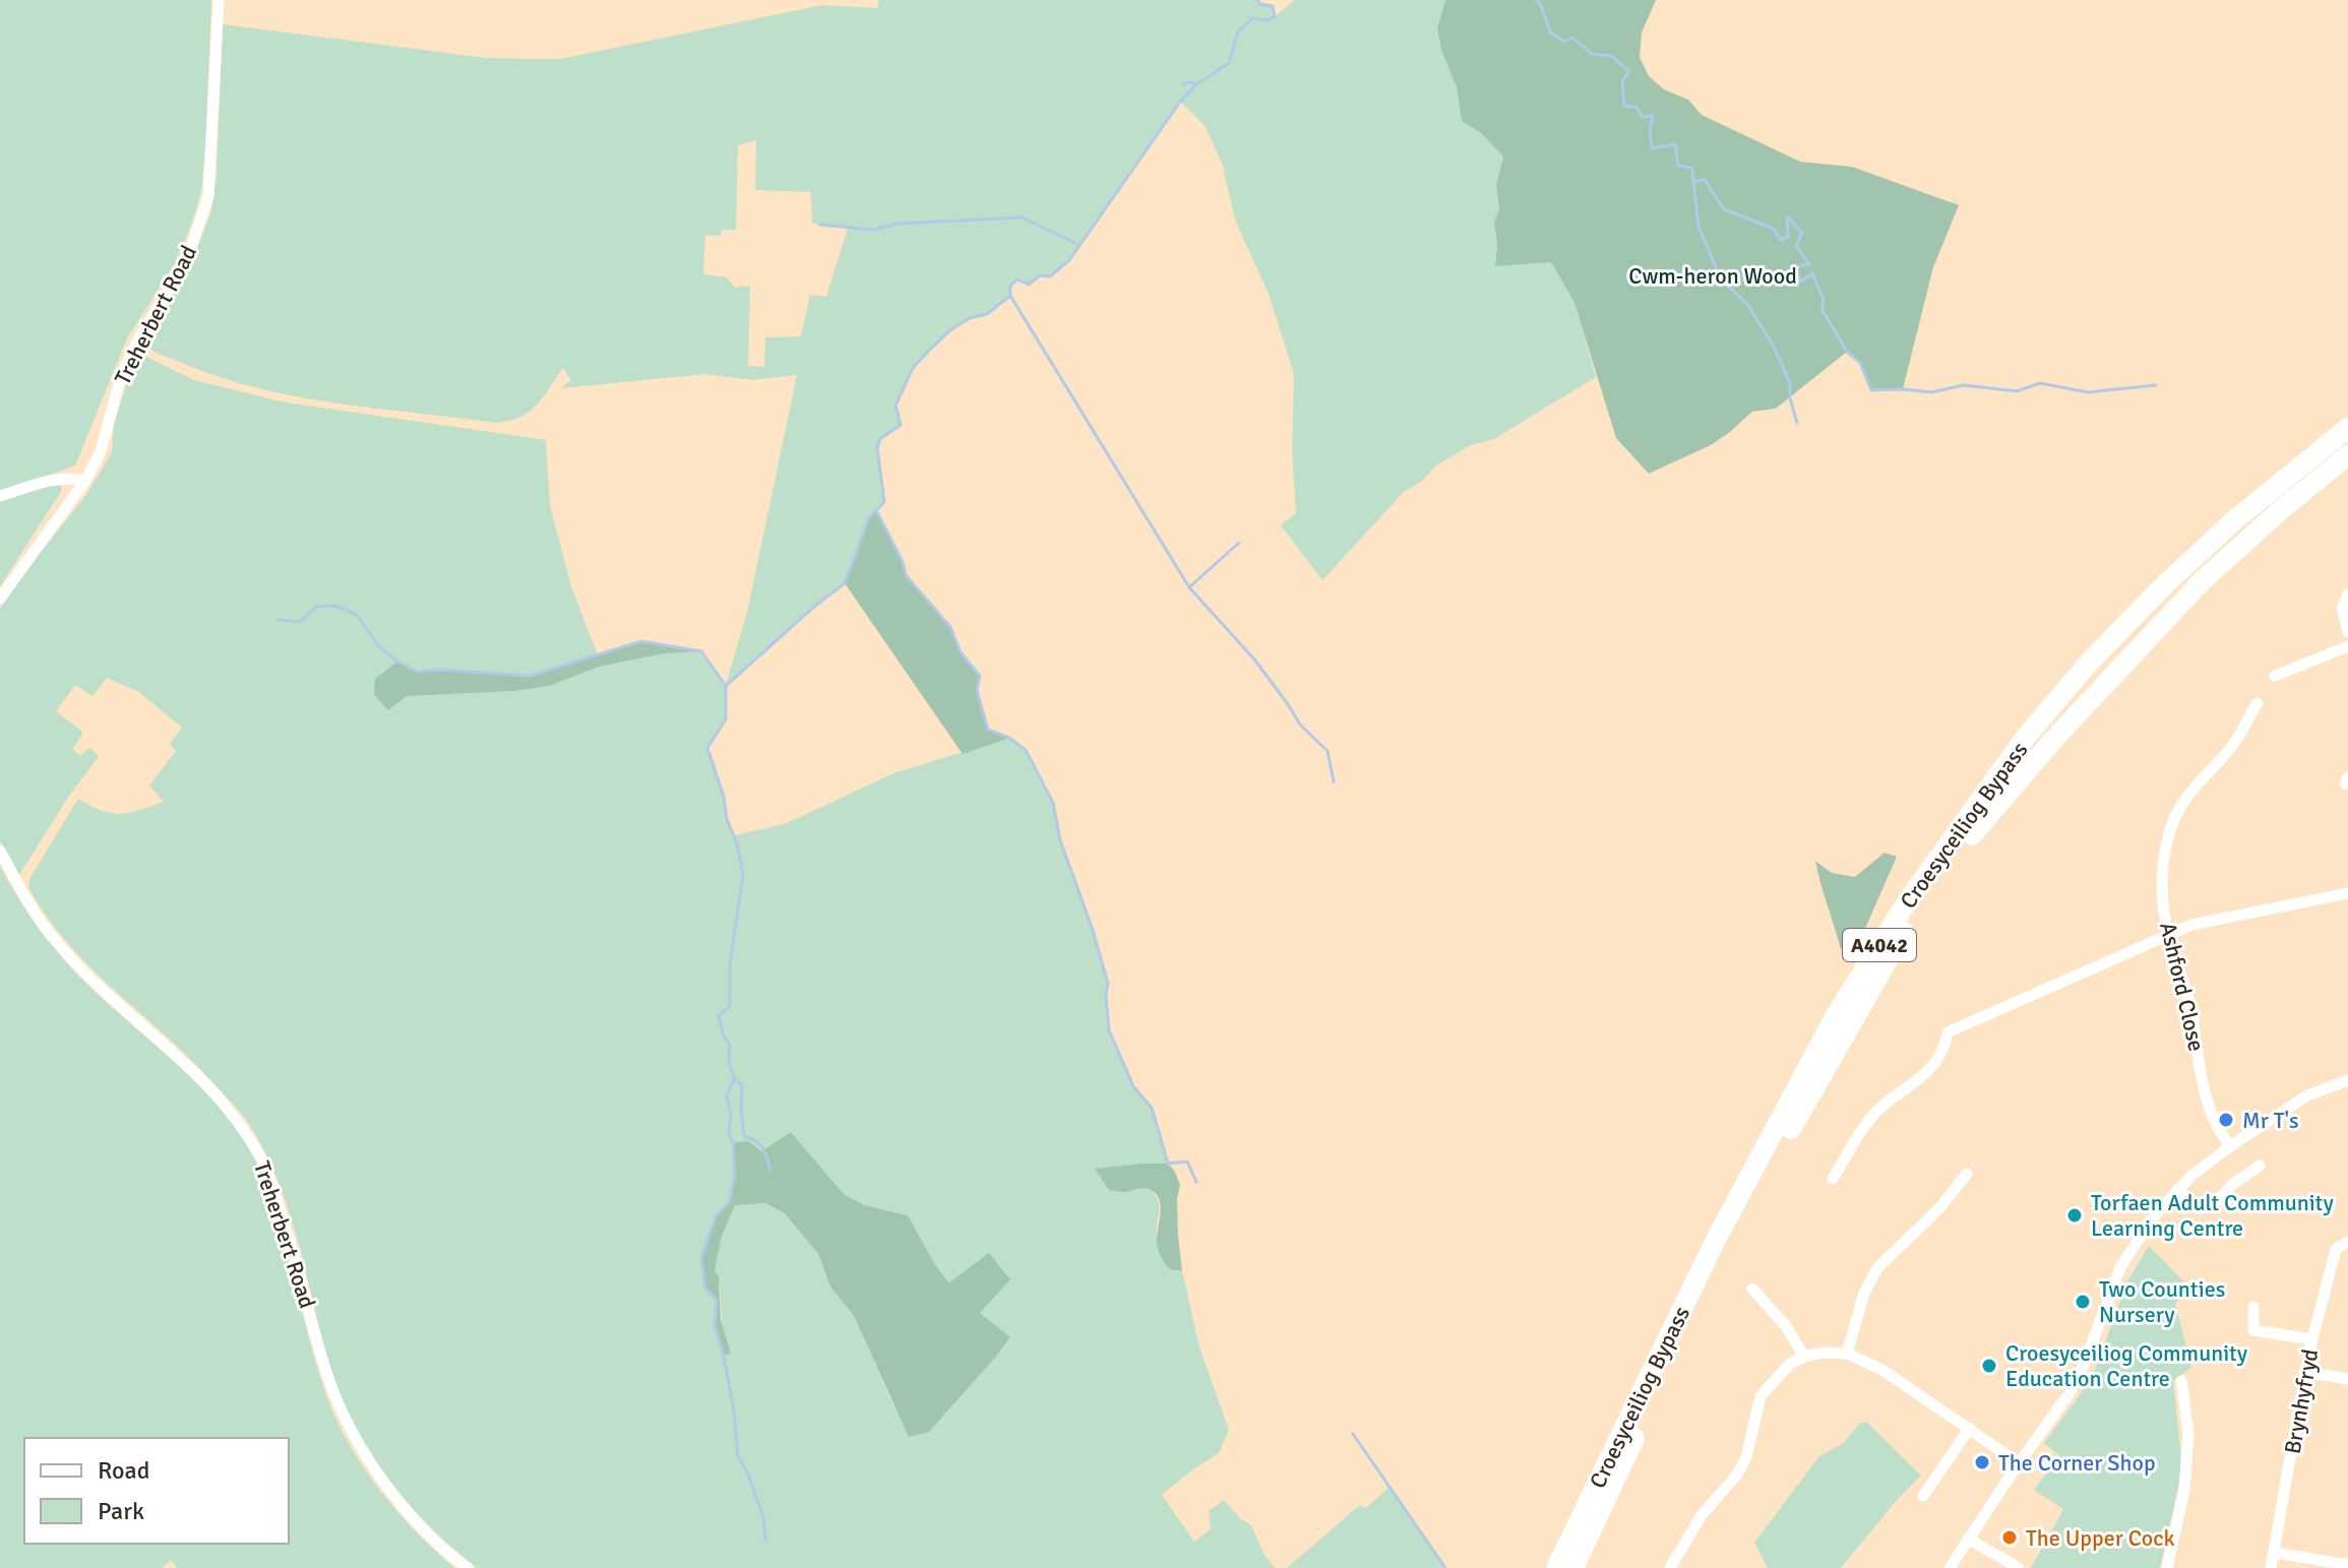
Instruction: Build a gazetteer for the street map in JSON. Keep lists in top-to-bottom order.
{
  "streets": {
    "highway": ["Croesyceiliog Bypass", "A4042"],
    "street": ["Treherbert Road", "Ashford Close", "Brynhyfryd"]
  },
  "parks": ["Cwm-heron Wood"],
  "places": [
    "Mr T's",
    "Torfaen Adult Community Learning Centre",
    "Two Counties Nursery",
    "Croesyceiliog Community Education Centre",
    "The Corner Shop",
    "The Upper Cock"
  ],
  "legend": ["Road", "Park"]
}
